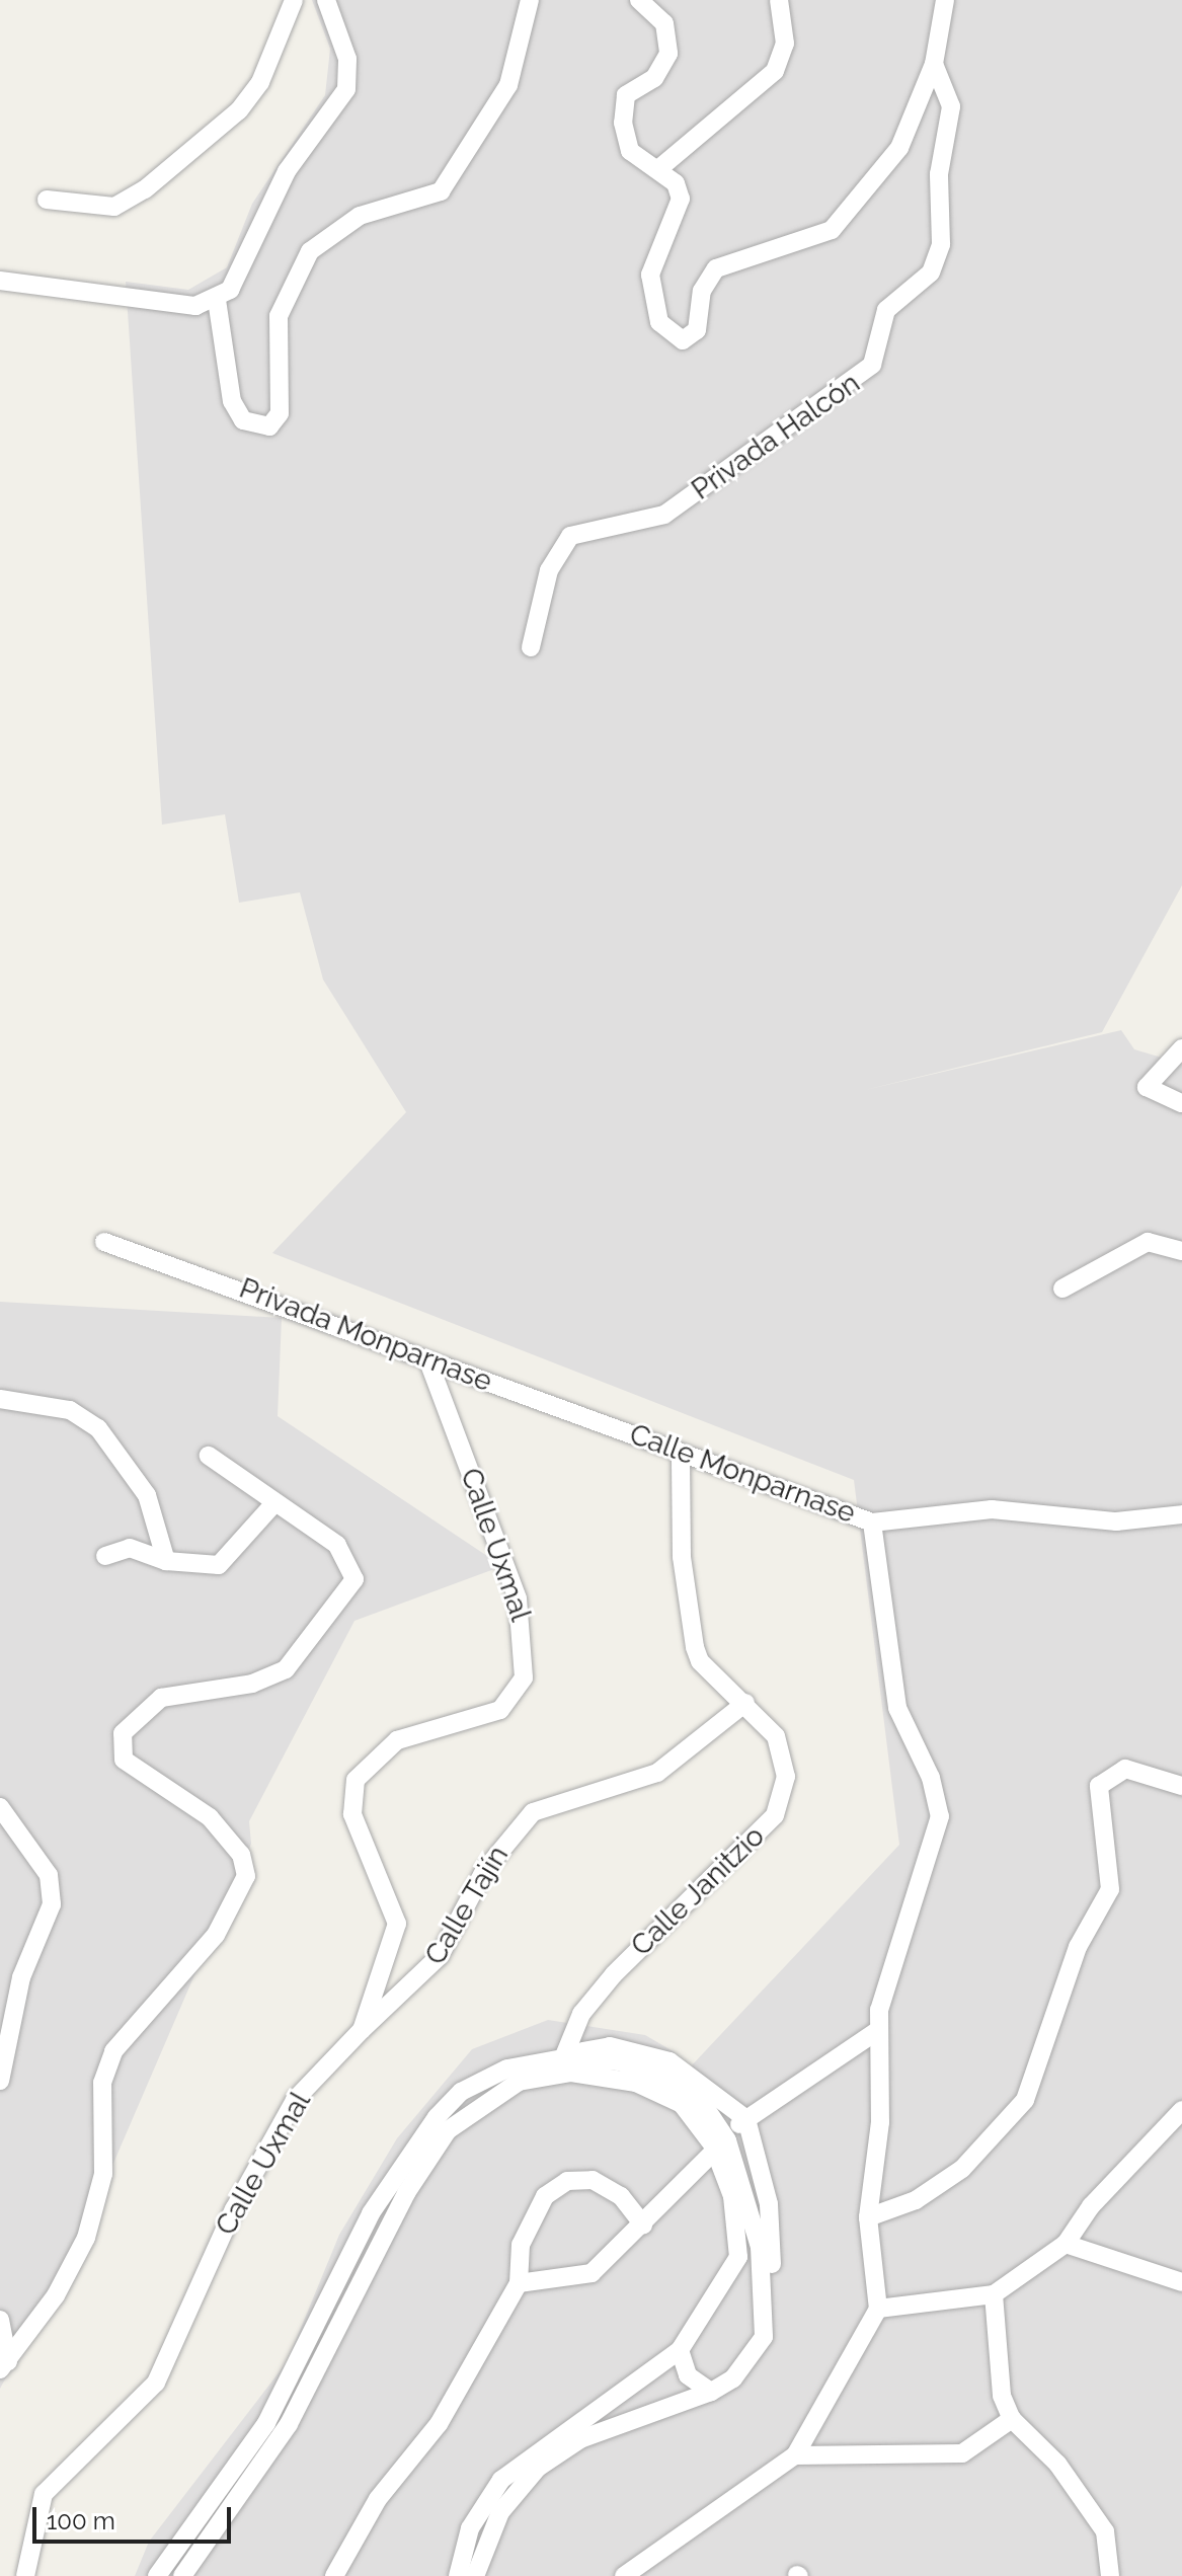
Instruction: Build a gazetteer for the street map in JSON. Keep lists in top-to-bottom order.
{
  "streets": {
    "street": [
      "Privada Halcón",
      "Privada Monparnase",
      "Calle Monparnase",
      "Calle Uxmal",
      "Calle Janitzio",
      "Calle Tajín"
    ]
  },
  "crossings": [
    ["Privada Monparnase", "Calle Monparnase"],
    ["Privada Monparnase", "Calle Uxmal"],
    ["Calle Monparnase", "Calle Janitzio"],
    ["Calle Uxmal", "Calle Tajín"],
    ["Calle Janitzio", "Calle Tajín"]
  ],
  "scale_bar": "100 m"
}
